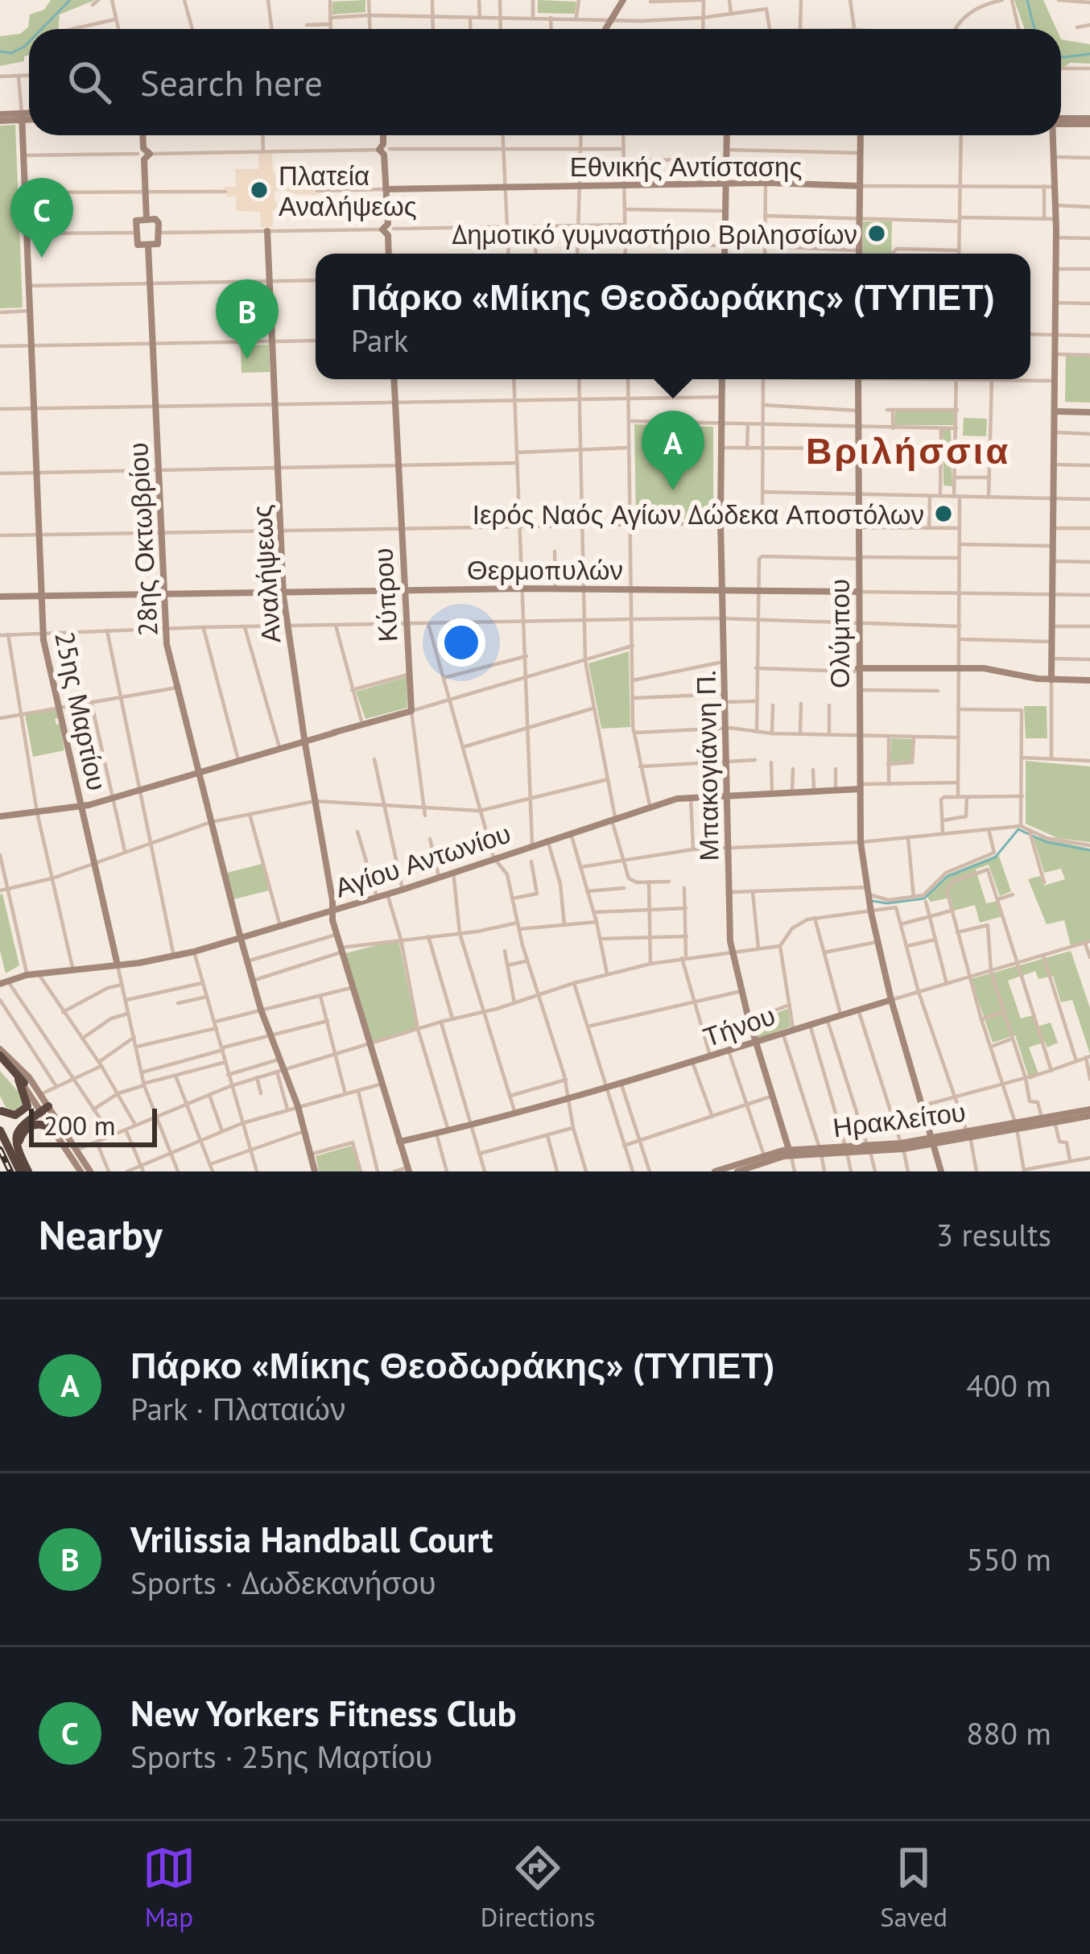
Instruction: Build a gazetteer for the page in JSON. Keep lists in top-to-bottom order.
{
  "streets": {
    "street": [
      "Εθνικής Αντίστασης",
      "28ης Οκτωβρίου",
      "Θερμοπυλών",
      "Αναλήψεως",
      "Κύπρου",
      "Ολύμπου",
      "25ης Μαρτίου",
      "Μπακογιάννη Π.",
      "Αγίου Αντωνίου",
      "Τήνου",
      "Ηρακλείτου"
    ]
  },
  "crossings": [
    ["28ης Οκτωβρίου", "Θερμοπυλών"],
    ["28ης Οκτωβρίου", "Αγίου Αντωνίου"],
    ["Θερμοπυλών", "Αναλήψεως"],
    ["Θερμοπυλών", "Κύπρου"],
    ["Θερμοπυλών", "Ολύμπου"],
    ["Θερμοπυλών", "25ης Μαρτίου"],
    ["Θερμοπυλών", "Μπακογιάννη Π."],
    ["Αναλήψεως", "Αγίου Αντωνίου"],
    ["Αναλήψεως", "Τήνου"],
    ["Ολύμπου", "Αγίου Αντωνίου"],
    ["Ολύμπου", "Τήνου"],
    ["Ολύμπου", "Ηρακλείτου"],
    ["25ης Μαρτίου", "Αγίου Αντωνίου"],
    ["Μπακογιάννη Π.", "Αγίου Αντωνίου"],
    ["Μπακογιάννη Π.", "Τήνου"],
    ["Μπακογιάννη Π.", "Ηρακλείτου"]
  ],
  "districts": ["Βριλήσσια"],
  "places": ["Πλατεία Αναλήψεως", "Δημοτικό γυμναστήριο Βριλησσίων", "Ιερός Ναός Αγίων Δώδεκα Αποστόλων"],
  "scale_bar": "200 m",
  "page": {
    "search": "Search here",
    "pins": ["C", "B", "A"],
    "popup": ["Πάρκο «Μίκης Θεοδωράκης» (ΤΥΠΕΤ)", "Park"],
    "scale": "200 m",
    "heading": ["Nearby", "3 results"],
    "list": [
      {
        "mark": "A",
        "name": "Πάρκο «Μίκης Θεοδωράκης» (ΤΥΠΕΤ)",
        "note": "Park · Πλαταιών",
        "value": "400 m"
      },
      {
        "mark": "B",
        "name": "Vrilissia Handball Court",
        "note": "Sports · Δωδεκανήσου",
        "value": "550 m"
      },
      {
        "mark": "C",
        "name": "New Yorkers Fitness Club",
        "note": "Sports · 25ης Μαρτίου",
        "value": "880 m"
      }
    ],
    "nav": ["Map", "Directions", "Saved"]
  }
}
